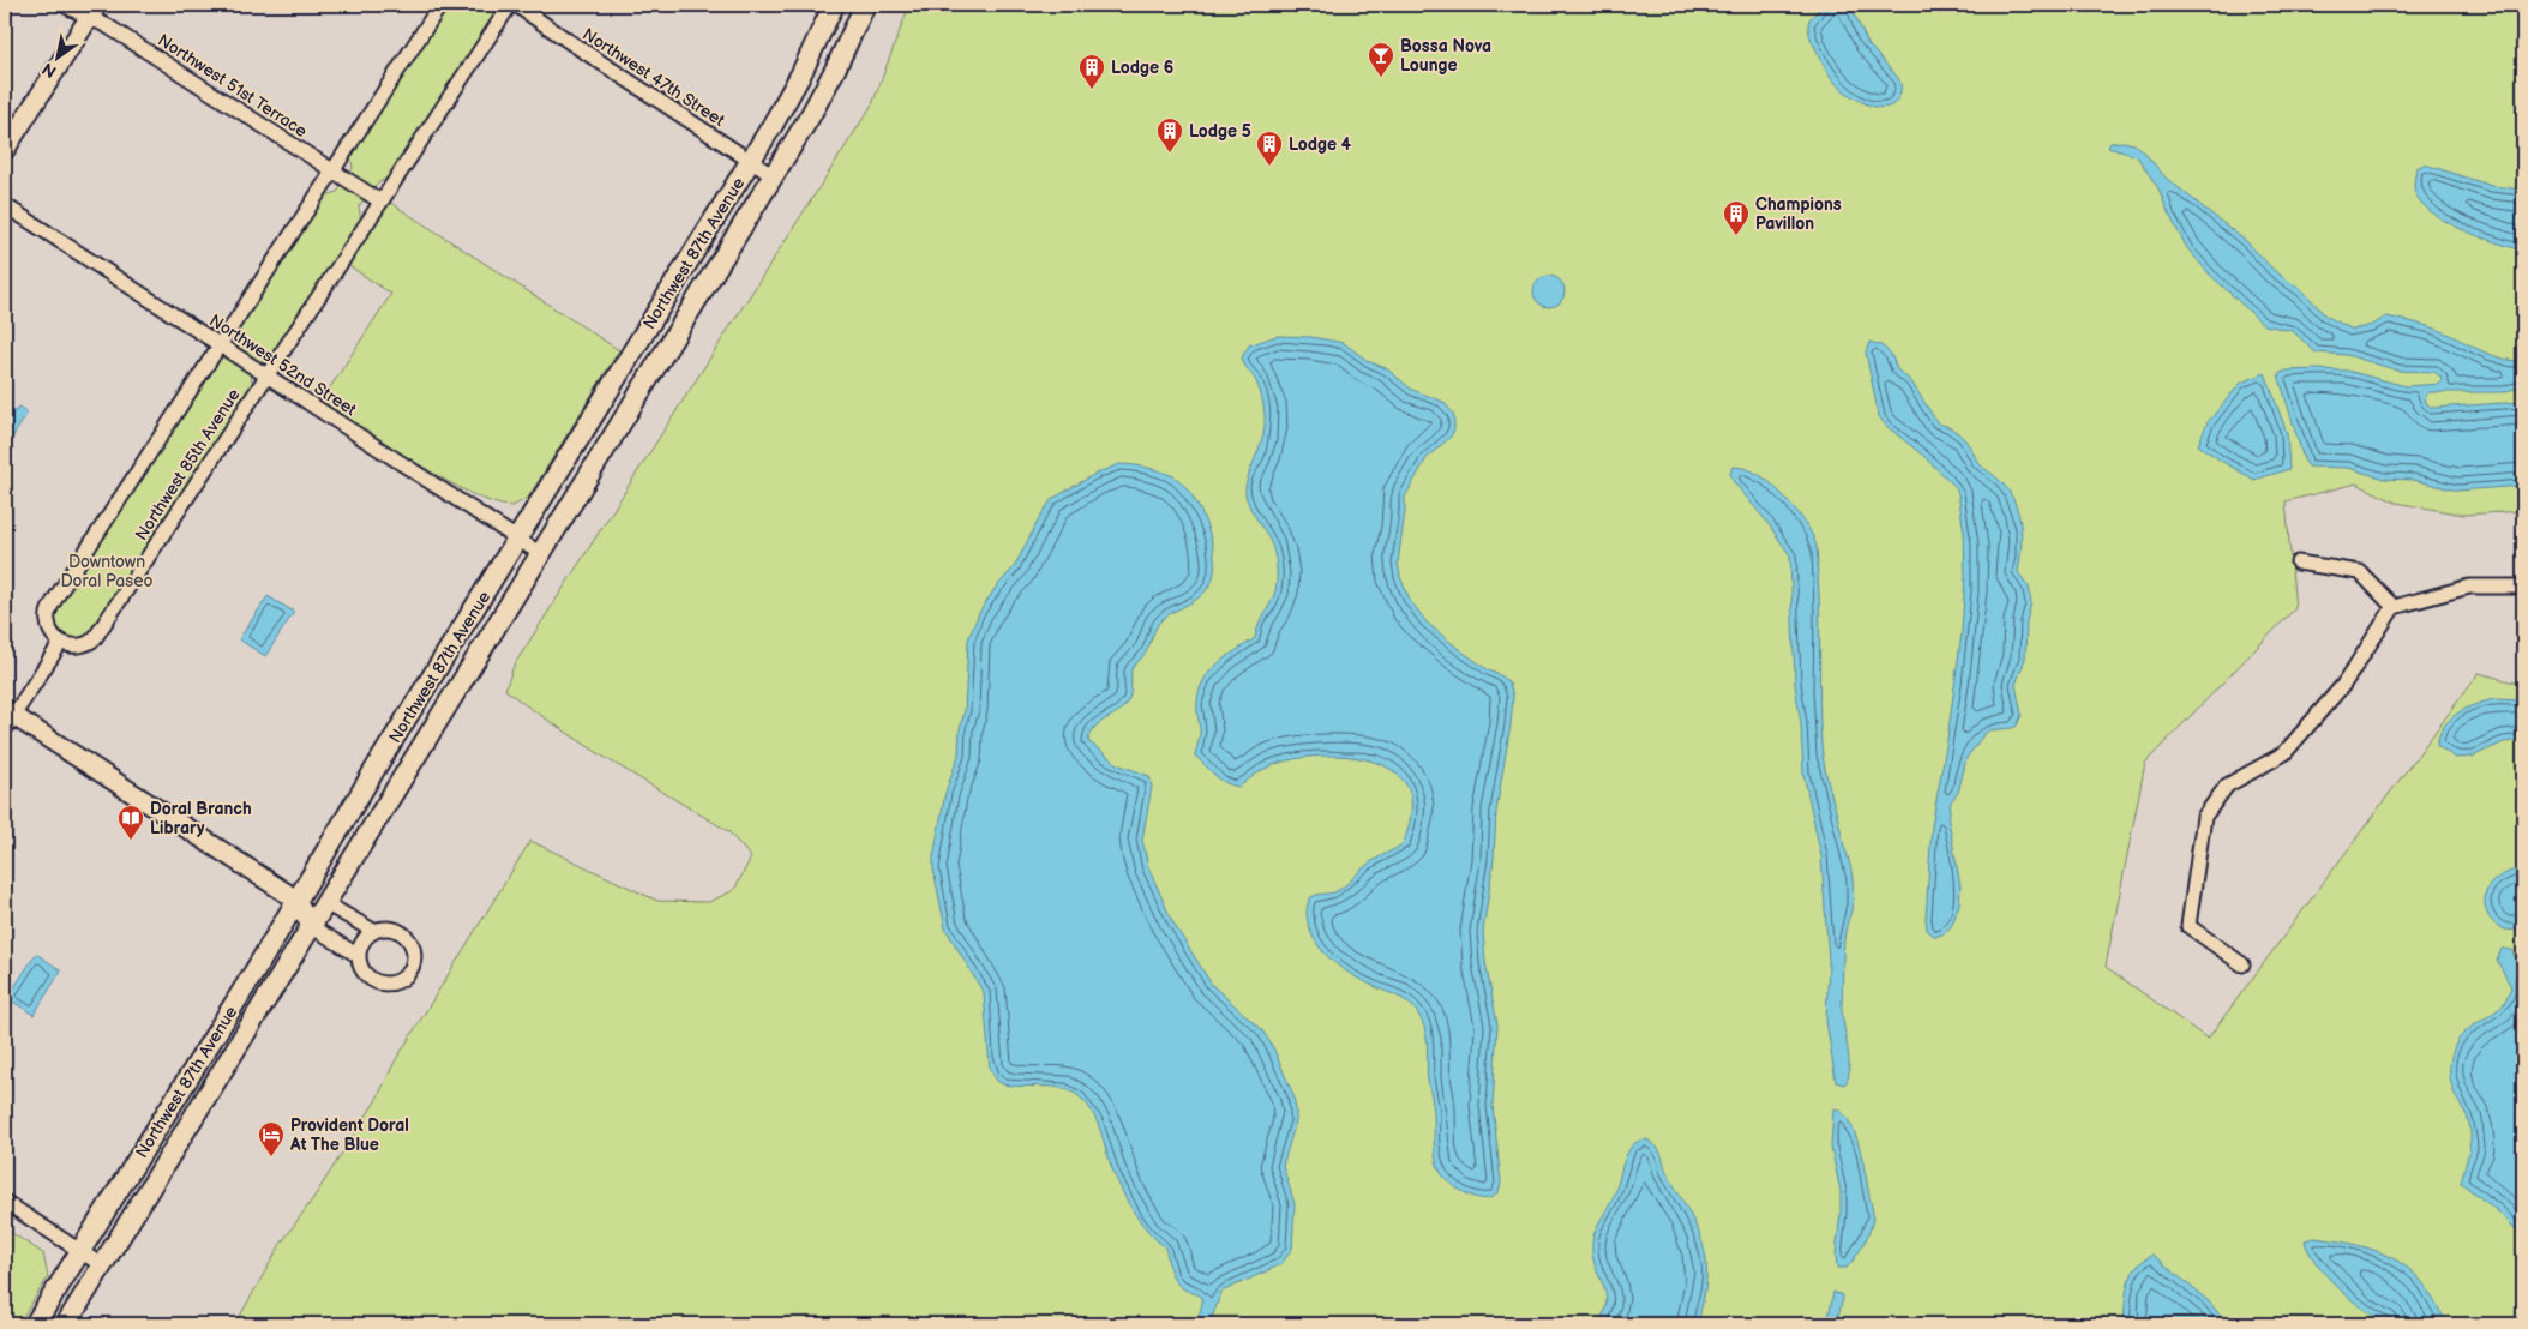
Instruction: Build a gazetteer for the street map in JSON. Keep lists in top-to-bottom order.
{
  "streets": {
    "main road": ["Northwest 87th Avenue"],
    "street": [
      "Northwest 47th Street",
      "Northwest 51st Terrace",
      "Northwest 52nd Street",
      "Northwest 85th Avenue"
    ]
  },
  "crossings": [
    ["Northwest 47th Street", "Northwest 87th Avenue"],
    ["Northwest 51st Terrace", "Northwest 85th Avenue"],
    ["Northwest 87th Avenue", "Northwest 52nd Street"],
    ["Northwest 52nd Street", "Northwest 85th Avenue"]
  ],
  "parks": ["Downtown Doral Paseo"],
  "places": {
    "bar": ["Bossa Nova Lounge"],
    "building": [
      "Lodge 6",
      "Lodge 5",
      "Lodge 4",
      "Champions Pavillon"
    ],
    "library": ["Doral Branch Library"],
    "hotel": ["Provident Doral At The Blue"]
  },
  "north": "bottom left"
}
